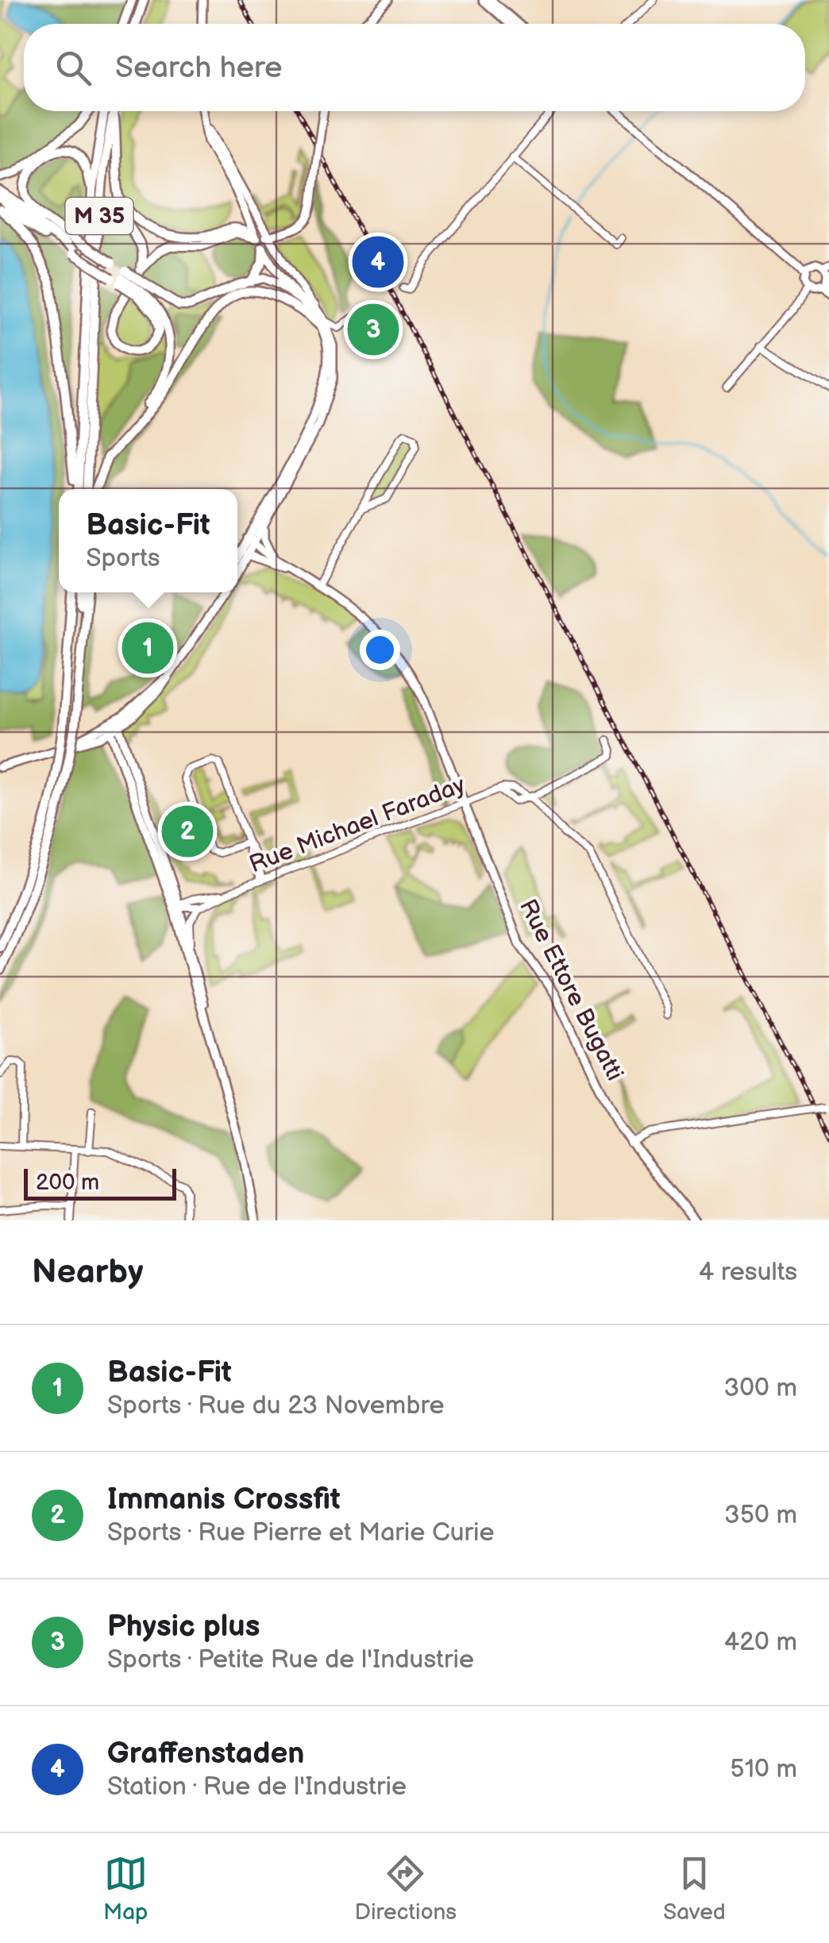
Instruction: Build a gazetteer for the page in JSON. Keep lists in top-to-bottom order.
{
  "streets": {
    "highway": ["M 35"],
    "main road": ["Rue Ettore Bugatti"],
    "street": ["Rue Michael Faraday"]
  },
  "crossings": [
    ["Rue Michael Faraday", "Rue Ettore Bugatti"]
  ],
  "scale_bar": "200 m",
  "page": {
    "search": "Search here",
    "pins": [
      "4",
      "3",
      "1",
      "2"
    ],
    "popup": ["Basic-Fit", "Sports"],
    "scale": "200 m",
    "heading": ["Nearby", "4 results"],
    "list": [
      {
        "mark": "1",
        "name": "Basic-Fit",
        "note": "Sports · Rue du 23 Novembre",
        "value": "300 m"
      },
      {
        "mark": "2",
        "name": "Immanis Crossfit",
        "note": "Sports · Rue Pierre et Marie Curie",
        "value": "350 m"
      },
      {
        "mark": "3",
        "name": "Physic plus",
        "note": "Sports · Petite Rue de l'Industrie",
        "value": "420 m"
      },
      {
        "mark": "4",
        "name": "Graffenstaden",
        "note": "Station · Rue de l'Industrie",
        "value": "510 m"
      }
    ],
    "nav": ["Map", "Directions", "Saved"]
  }
}
